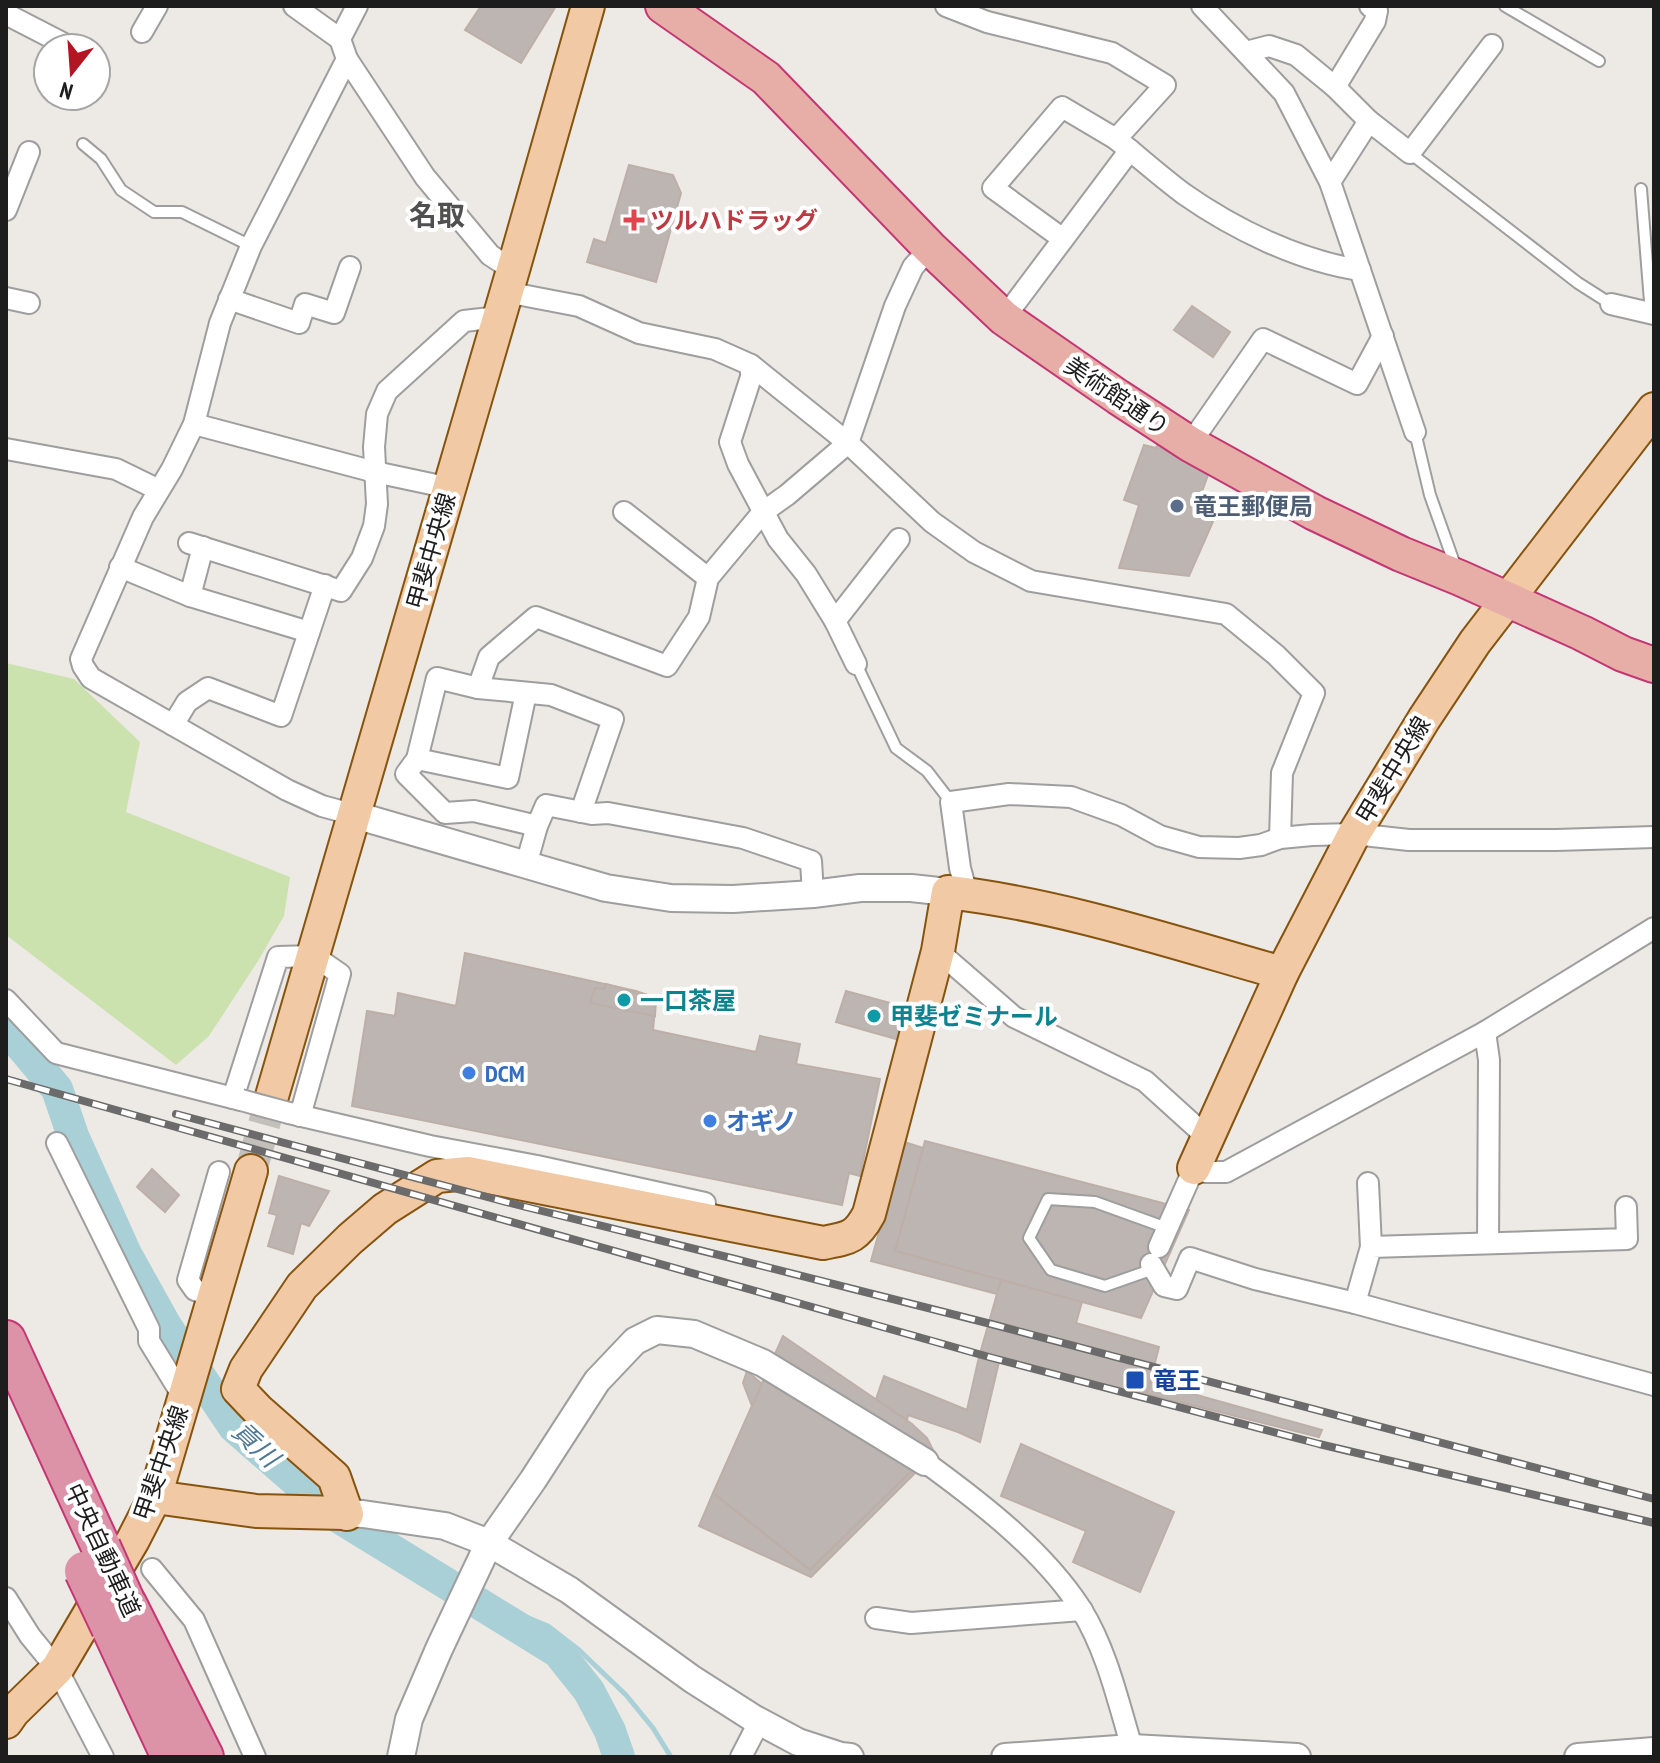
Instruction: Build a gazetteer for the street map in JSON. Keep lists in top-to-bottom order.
{
  "streets": {
    "highway": ["美術館通り", "中央自動車道"],
    "main road": ["甲斐中央線"]
  },
  "crossings": [
    ["美術館通り", "甲斐中央線"]
  ],
  "districts": ["名取"],
  "water": ["貢川"],
  "places": {
    "health": ["ツルハドラッグ"],
    "other": [
      "竜王郵便局",
      "一口茶屋",
      "甲斐ゼミナール",
      "DCM",
      "オギノ"
    ],
    "transit": ["竜王"]
  },
  "north": "bottom"
}
